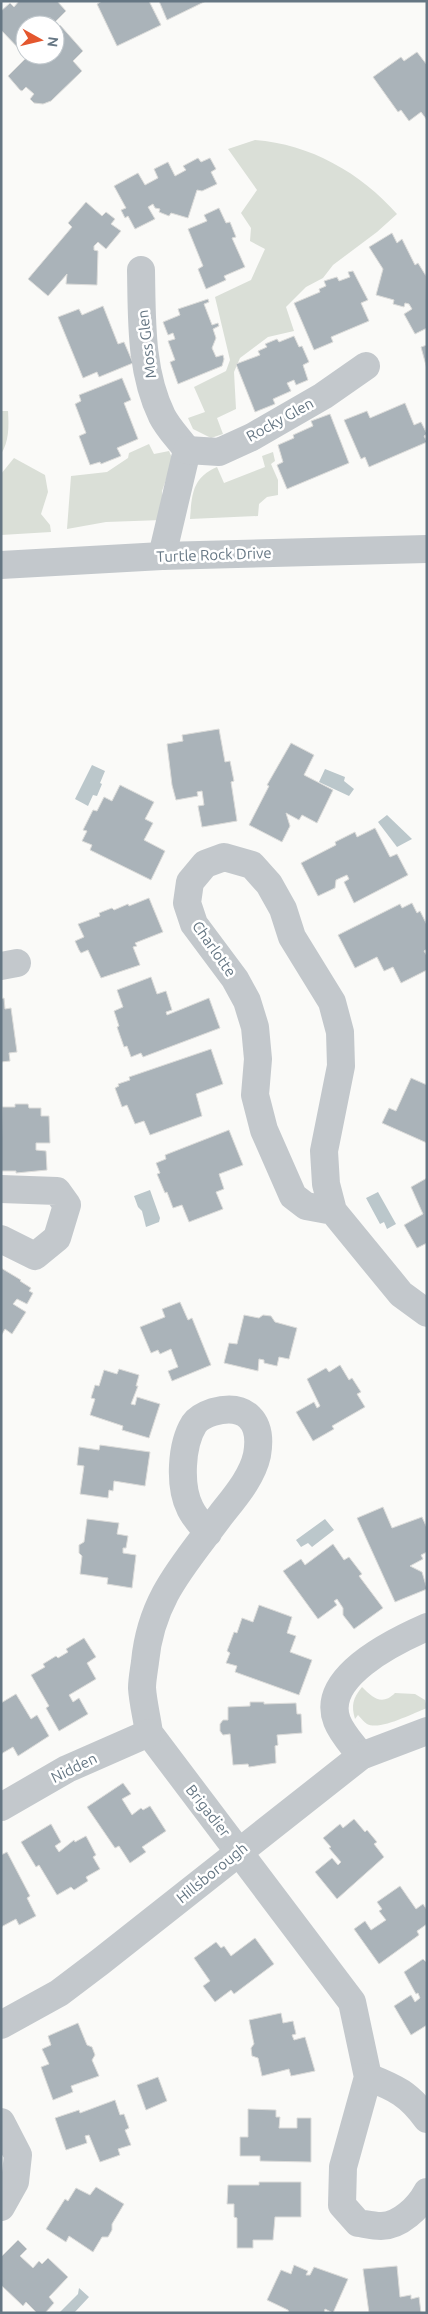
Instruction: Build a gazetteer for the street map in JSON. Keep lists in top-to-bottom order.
{
  "streets": {
    "street": [
      "Moss Glen",
      "Rocky Glen",
      "Turtle Rock Drive",
      "Charlotte",
      "Nidden",
      "Brigadier",
      "Hillsborough"
    ]
  },
  "crossings": [
    ["Moss Glen", "Rocky Glen"],
    ["Nidden", "Brigadier"],
    ["Brigadier", "Hillsborough"]
  ],
  "north": "right"
}
